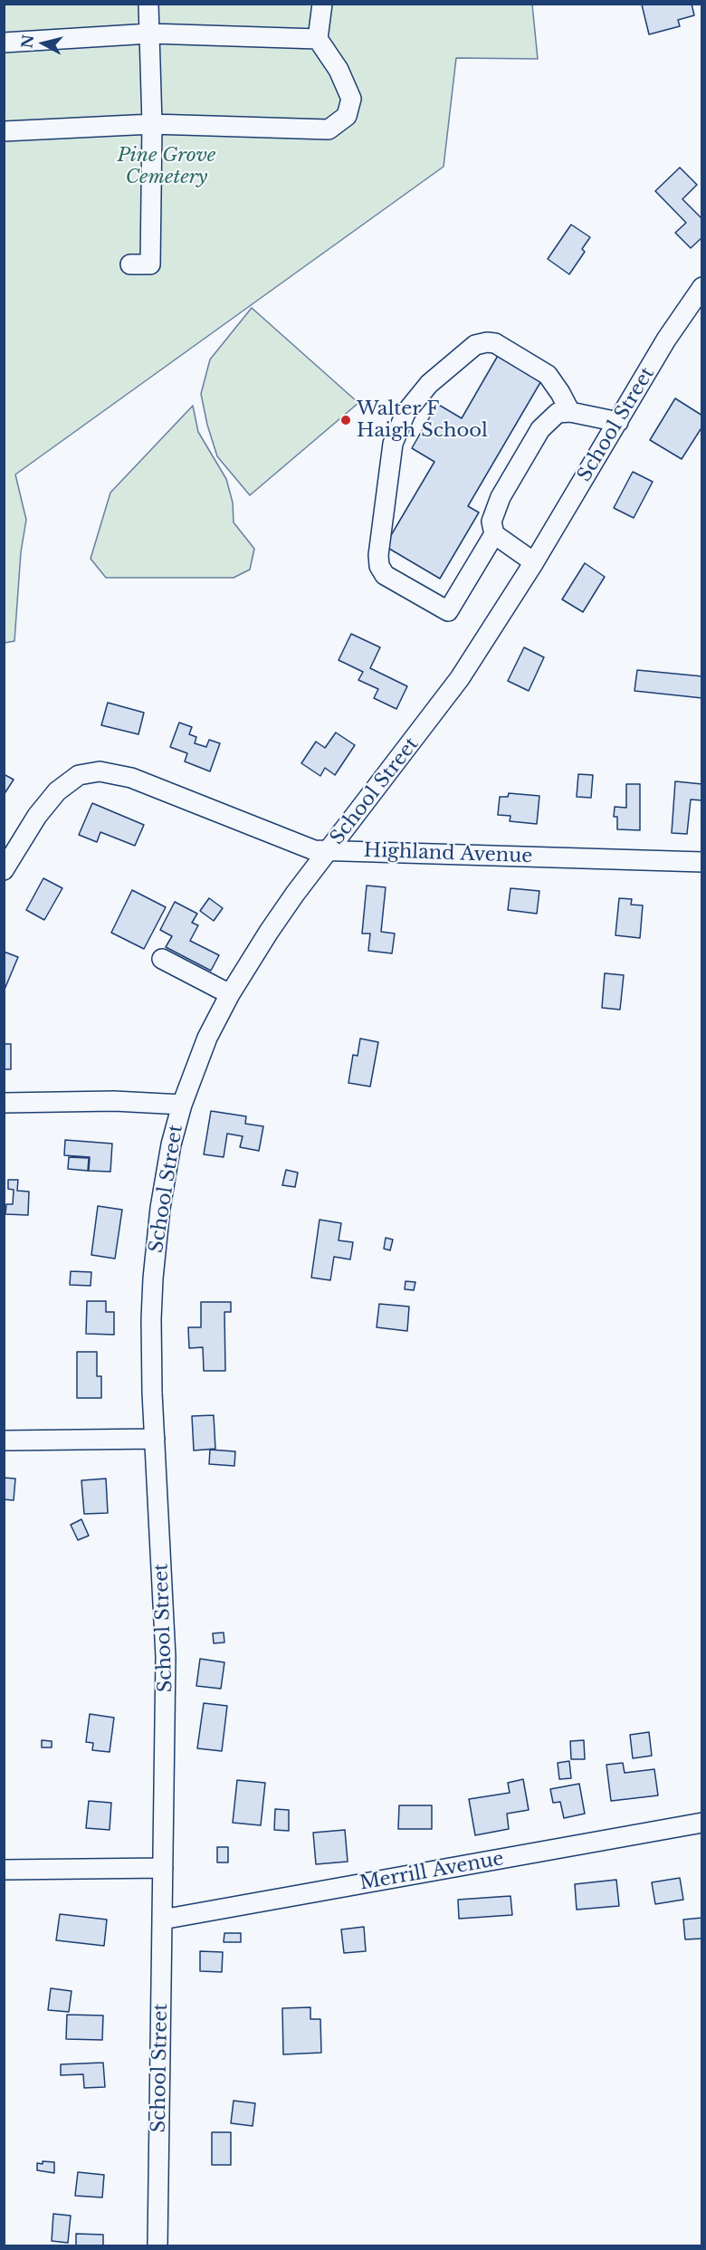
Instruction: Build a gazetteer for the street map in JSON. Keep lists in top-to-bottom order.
{
  "streets": {
    "street": ["School Street", "Highland Avenue", "Merrill Avenue"]
  },
  "crossings": [
    ["School Street", "Highland Avenue"],
    ["School Street", "Merrill Avenue"]
  ],
  "parks": ["Pine Grove Cemetery"],
  "places": ["Walter F Haigh School"],
  "north": "left"
}
